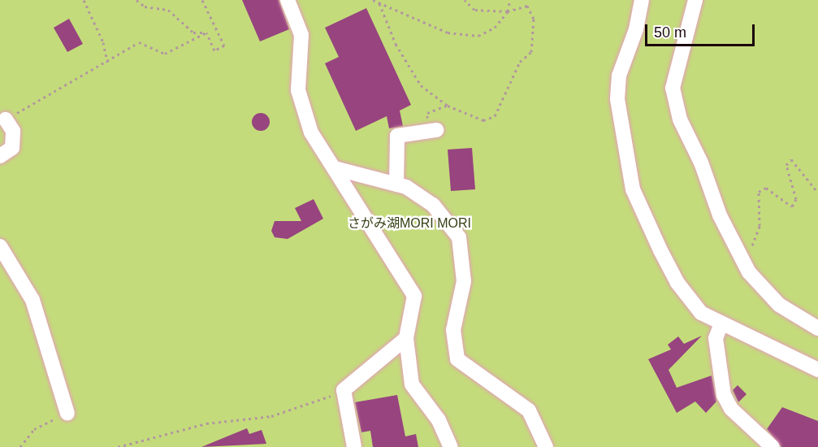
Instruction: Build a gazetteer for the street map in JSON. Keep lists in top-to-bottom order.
{
  "parks": ["さがみ湖MORI MORI"],
  "scale_bar": "50 m"
}
